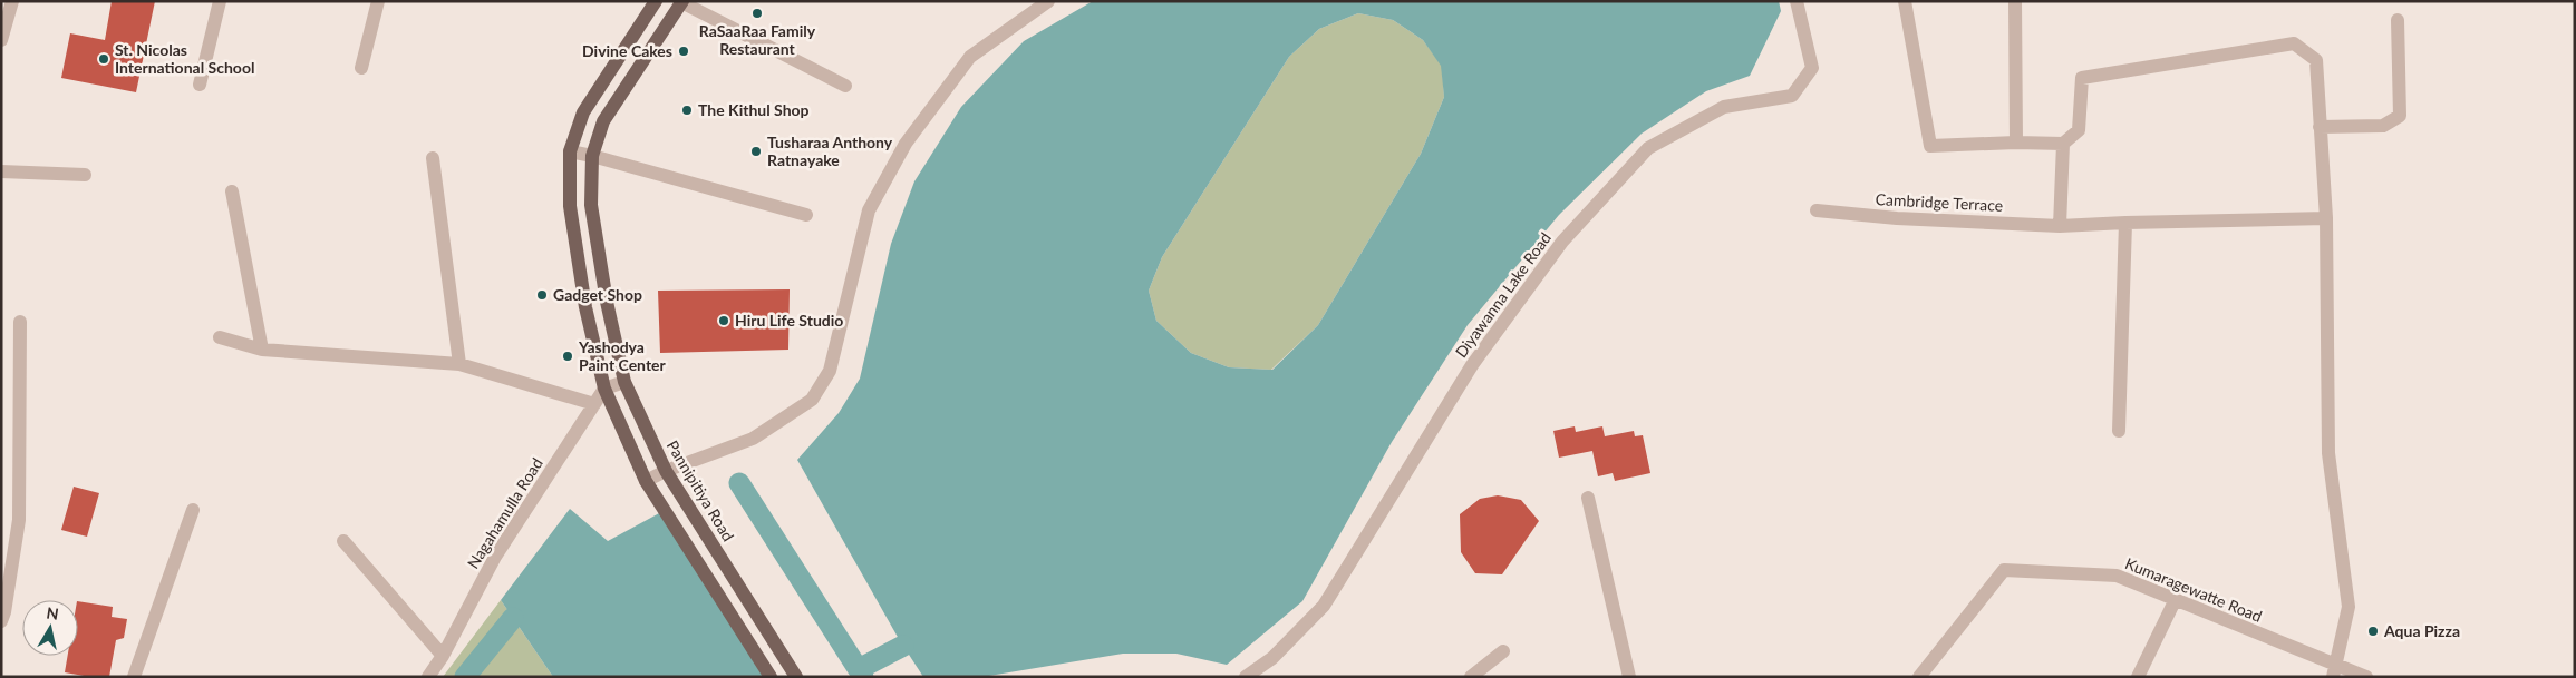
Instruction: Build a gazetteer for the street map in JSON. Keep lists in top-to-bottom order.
{
  "streets": {
    "main road": ["Pannipitiya Road"],
    "street": [
      "Cambridge Terrace",
      "Diyawanna Lake Road",
      "Nagahamulla Road",
      "Kumaragewatte Road"
    ]
  },
  "places": [
    "RaSaaRaa Family Restaurant",
    "Divine Cakes",
    "St. Nicolas International School",
    "The Kithul Shop",
    "Tusharaa Anthony Ratnayake",
    "Gadget Shop",
    "Hiru Life Studio",
    "Yashodya Paint Center",
    "Aqua Pizza"
  ],
  "north": "top"
}
